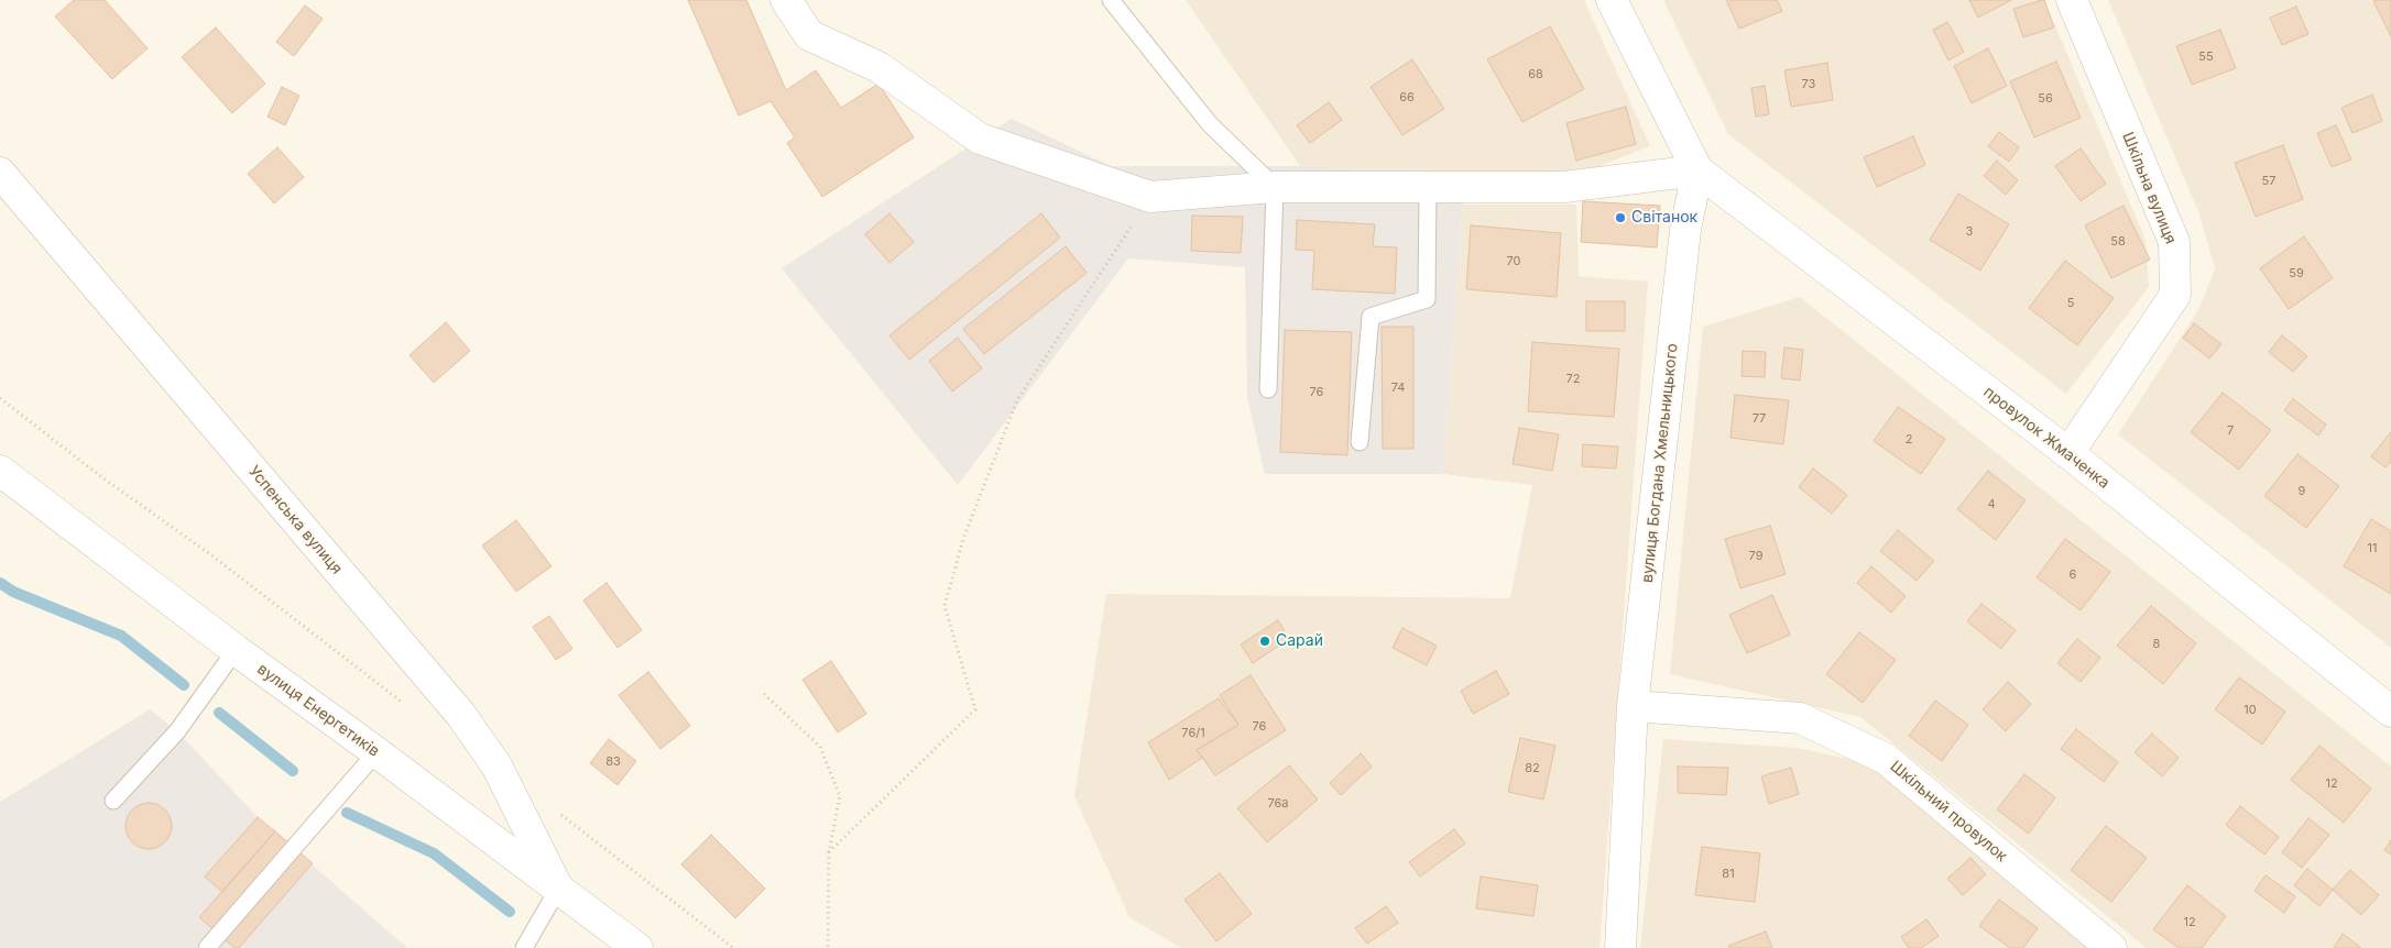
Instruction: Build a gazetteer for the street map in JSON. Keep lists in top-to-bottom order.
{
  "streets": {
    "street": [
      "Шкільна вулиця",
      "провулок Жмаченка",
      "вулиця Богдана Хмельницького",
      "Успенська вулиця",
      "вулиця Енергетиків",
      "Шкільний провулок"
    ]
  },
  "crossings": [
    ["Шкільна вулиця", "провулок Жмаченка"],
    ["провулок Жмаченка", "вулиця Богдана Хмельницького"],
    ["вулиця Богдана Хмельницького", "Шкільний провулок"],
    ["Успенська вулиця", "вулиця Енергетиків"]
  ],
  "places": ["Світанок", "Сарай"],
  "house_numbers": [
    "55",
    "68",
    "73",
    "66",
    "56",
    "57",
    "3",
    "58",
    "70",
    "59",
    "5",
    "72",
    "74",
    "76",
    "77",
    "7",
    "2",
    "9",
    "4",
    "11",
    "79",
    "6",
    "8",
    "10",
    "76",
    "76/1",
    "83",
    "82",
    "12",
    "76а",
    "81",
    "12"
  ]
}
